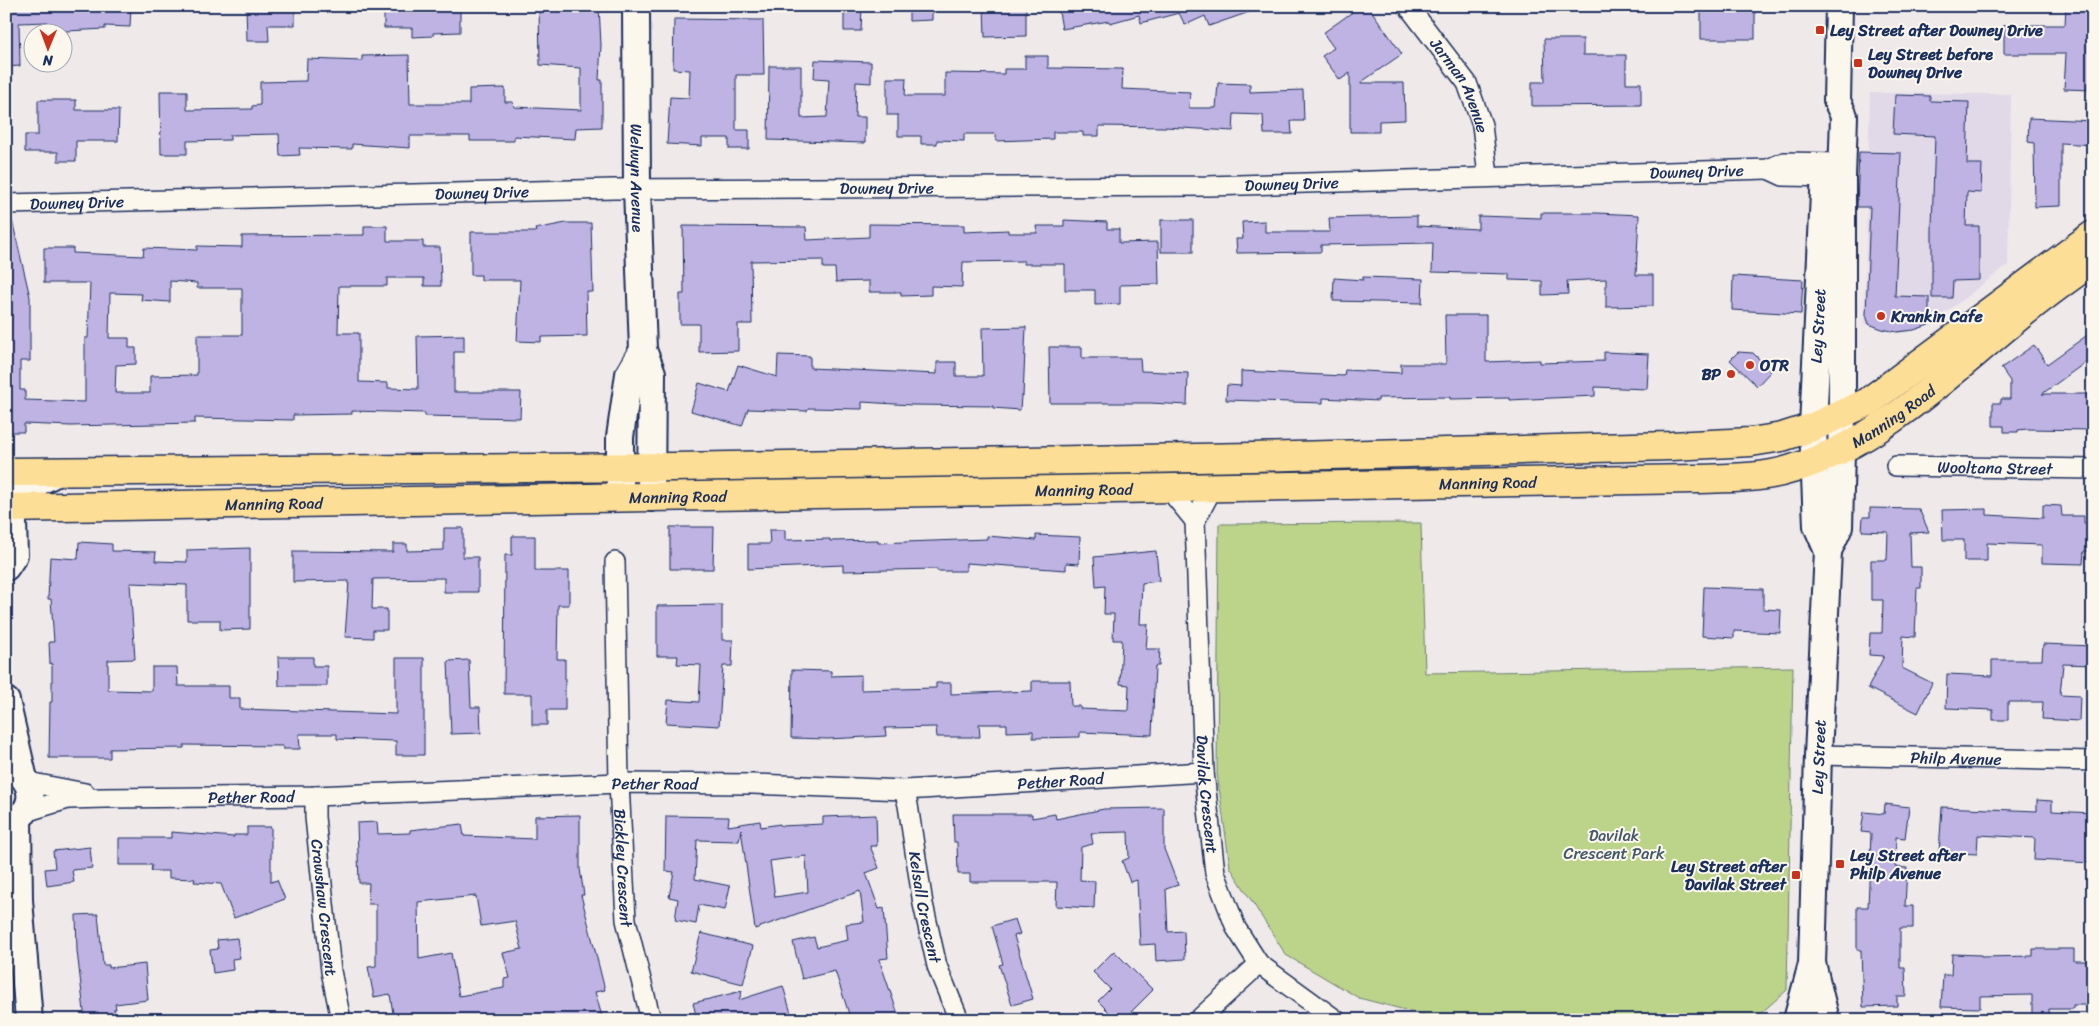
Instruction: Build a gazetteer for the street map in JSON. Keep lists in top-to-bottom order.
{
  "streets": {
    "main road": ["Manning Road"],
    "street": [
      "Jarman Avenue",
      "Downey Drive",
      "Welwyn Avenue",
      "Ley Street",
      "Wooltana Street",
      "Philp Avenue",
      "Pether Road",
      "Davilak Crescent",
      "Bickley Crescent",
      "Kelsall Crescent",
      "Crawshaw Crescent"
    ]
  },
  "crossings": [
    ["Jarman Avenue", "Downey Drive"],
    ["Downey Drive", "Welwyn Avenue"],
    ["Downey Drive", "Ley Street"],
    ["Welwyn Avenue", "Manning Road"],
    ["Ley Street", "Manning Road"],
    ["Ley Street", "Philp Avenue"],
    ["Pether Road", "Davilak Crescent"],
    ["Pether Road", "Bickley Crescent"],
    ["Pether Road", "Kelsall Crescent"],
    ["Pether Road", "Crawshaw Crescent"]
  ],
  "parks": ["Davilak Crescent Park"],
  "places": {
    "transit": [
      "Ley Street after Downey Drive",
      "Ley Street before Downey Drive",
      "Ley Street after Philp Avenue",
      "Ley Street after Davilak Street"
    ],
    "other": ["Krankin Cafe", "OTR", "BP"]
  },
  "north": "bottom"
}
